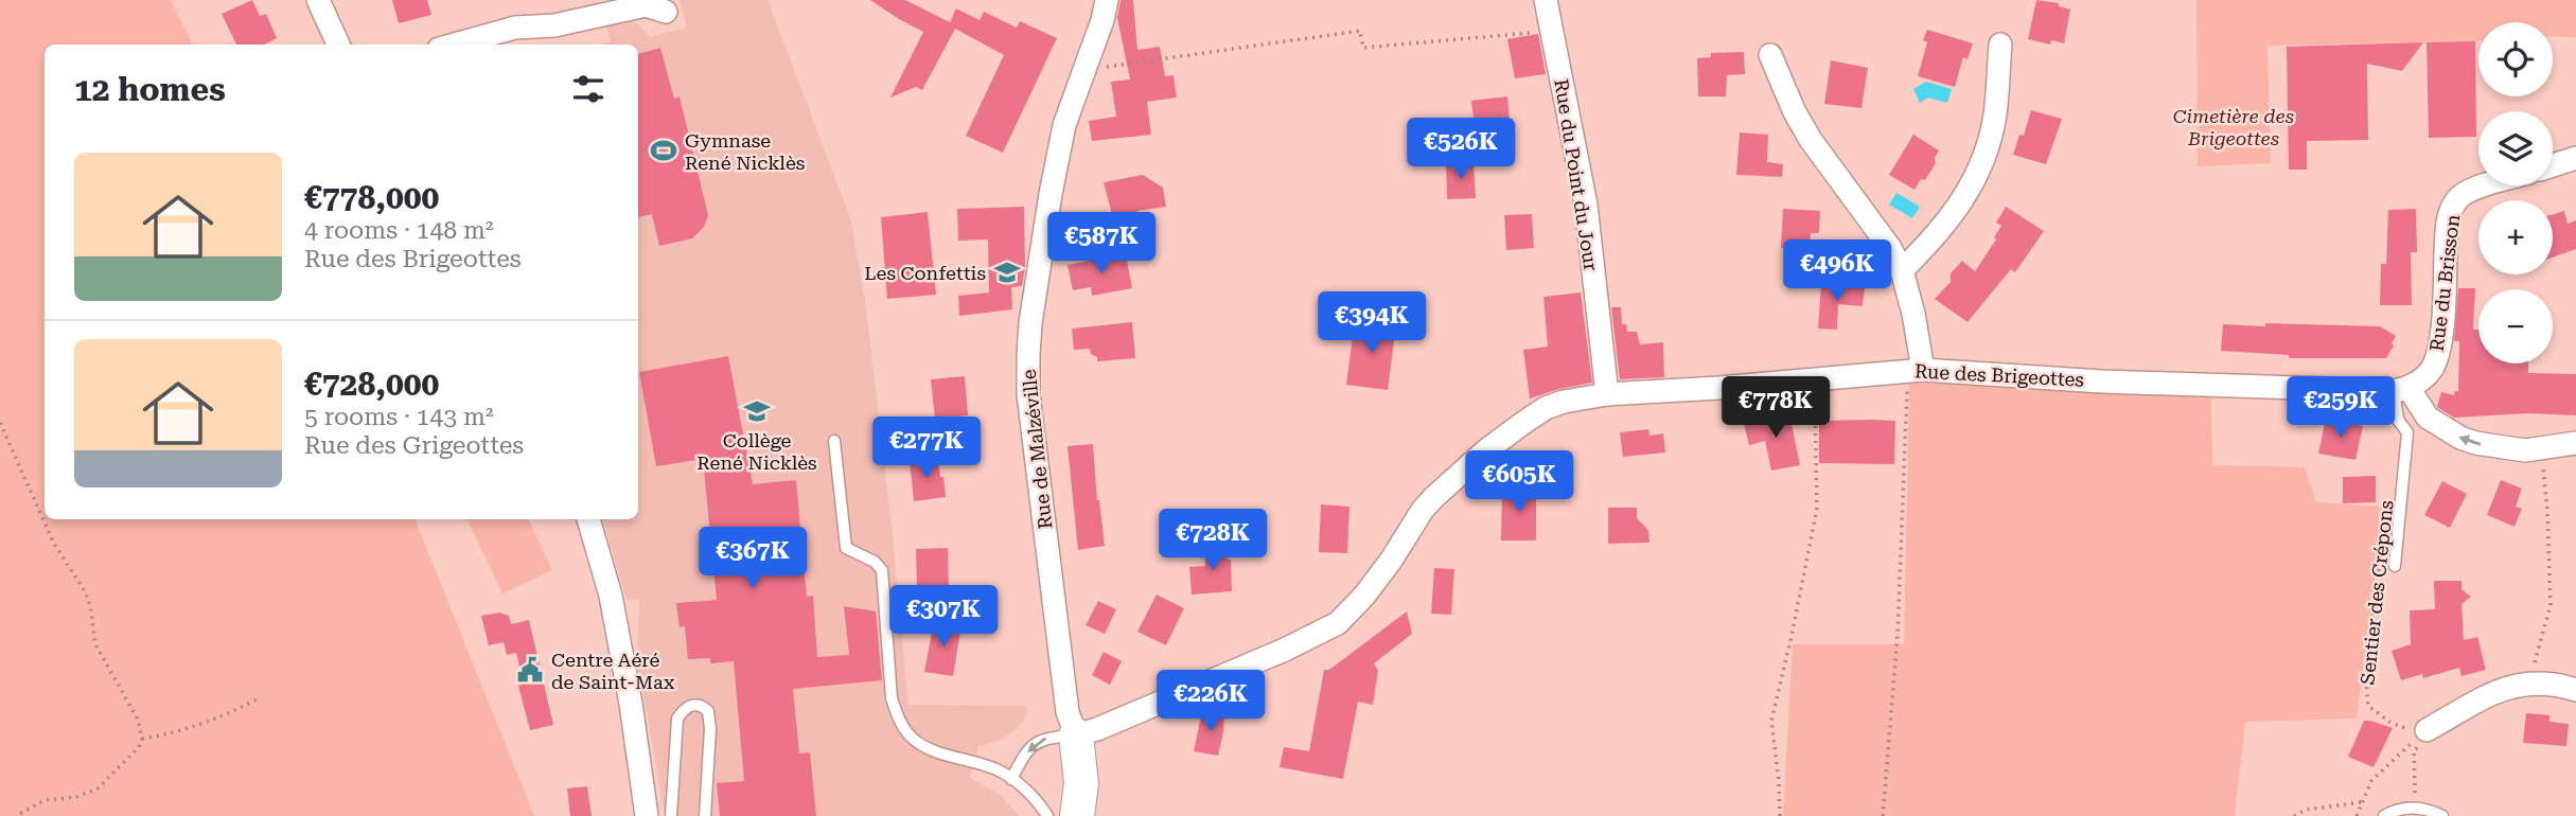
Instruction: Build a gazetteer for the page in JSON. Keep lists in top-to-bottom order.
{
  "streets": {
    "street": [
      "Rue du Point du Jour",
      "Rue du Brisson",
      "Rue des Brigeottes",
      "Rue de Malzéville"
    ],
    "lane": ["Sentier des Crépons"]
  },
  "crossings": [
    ["Rue du Point du Jour", "Rue des Brigeottes"],
    ["Rue du Brisson", "Rue des Brigeottes"],
    ["Rue du Brisson", "Sentier des Crépons"],
    ["Rue des Brigeottes", "Rue de Malzéville"],
    ["Rue des Brigeottes", "Sentier des Crépons"]
  ],
  "parks": ["Cimetière des Brigeottes"],
  "places": {
    "sports": ["Gymnase René Nicklès"],
    "school or university": ["Les Confettis", "Collège René Nicklès"],
    "public building": ["Centre Aéré de Saint-Max"]
  },
  "page": {
    "map_buttons": ["+", "−"],
    "heading": "12 homes",
    "price": [
      "€526K",
      "€587K",
      "€496K",
      "€394K",
      "€778K",
      "€259K",
      "€277K",
      "€605K",
      "€728K",
      "€367K",
      "€307K",
      "€226K"
    ],
    "list": [
      {
        "name": "€778,000",
        "note": "4 rooms · 148 m² · Rue des Brigeottes"
      },
      {
        "name": "€728,000",
        "note": "5 rooms · 143 m² · Rue des Grigeottes"
      }
    ]
  }
}
